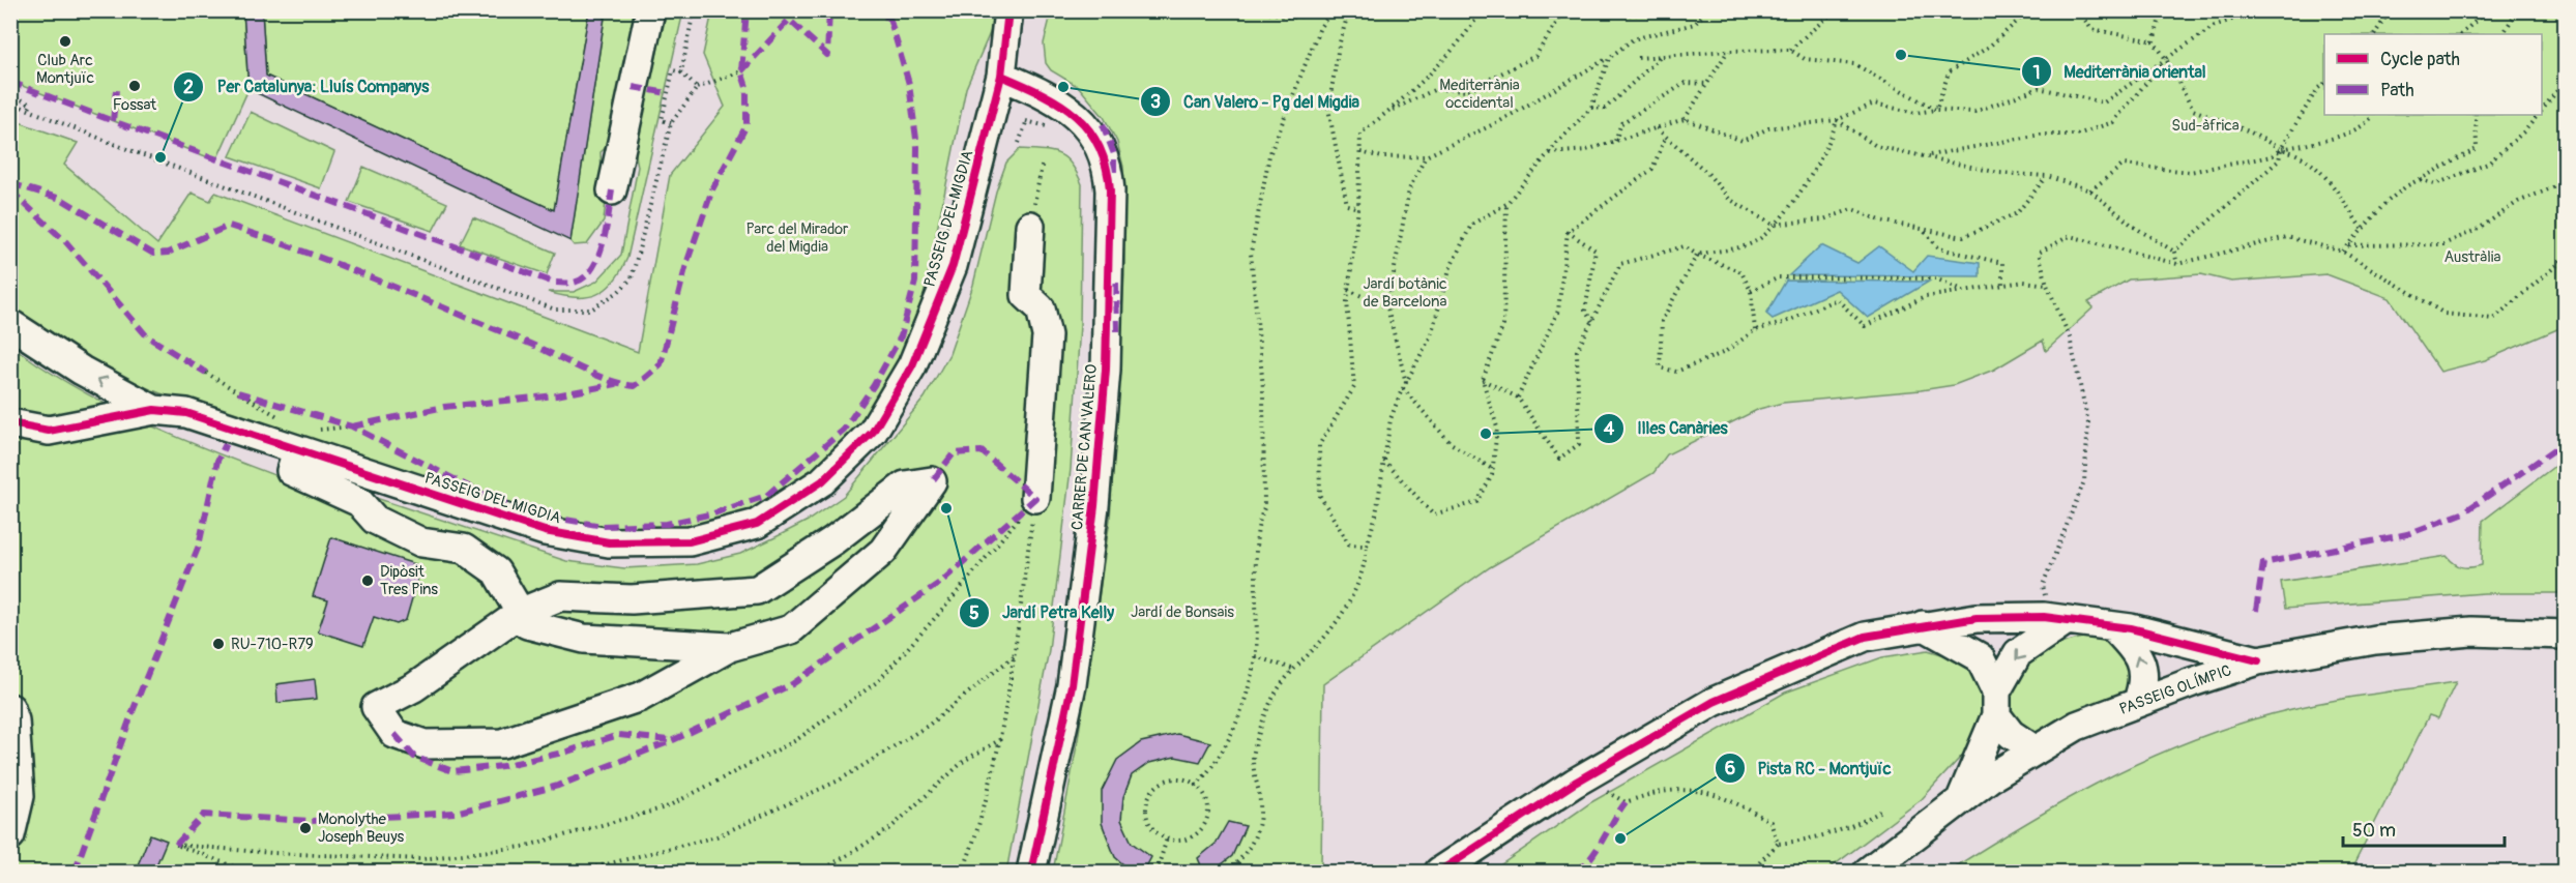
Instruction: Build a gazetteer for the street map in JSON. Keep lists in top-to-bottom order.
{
  "streets": {
    "street": ["PASSEIG DEL MIGDIA", "CARRER DE CAN VALERO", "PASSEIG OLÍMPIC"]
  },
  "crossings": [
    ["PASSEIG DEL MIGDIA", "CARRER DE CAN VALERO"]
  ],
  "parks": [
    "Mediterrània occidental",
    "Sud-àfrica",
    "Parc del Mirador del Migdia",
    "Austràlia",
    "Jardí botànic de Barcelona",
    "Jardí de Bonsais"
  ],
  "places": [
    "Club Arc Montjuïc",
    "Mediterrània oriental",
    "Fossat",
    "Can Valero - Pg del Migdia",
    "Per Catalunya: Lluís Companys",
    "Illes Canàries",
    "Jardí Petra Kelly",
    "Dipòsit Tres Pins",
    "RU-710-R79",
    "Monolythe Joseph Beuys",
    "Pista RC - Montjuïc"
  ],
  "legend": ["Cycle path", "Path"],
  "scale_bar": "50 m"
}
